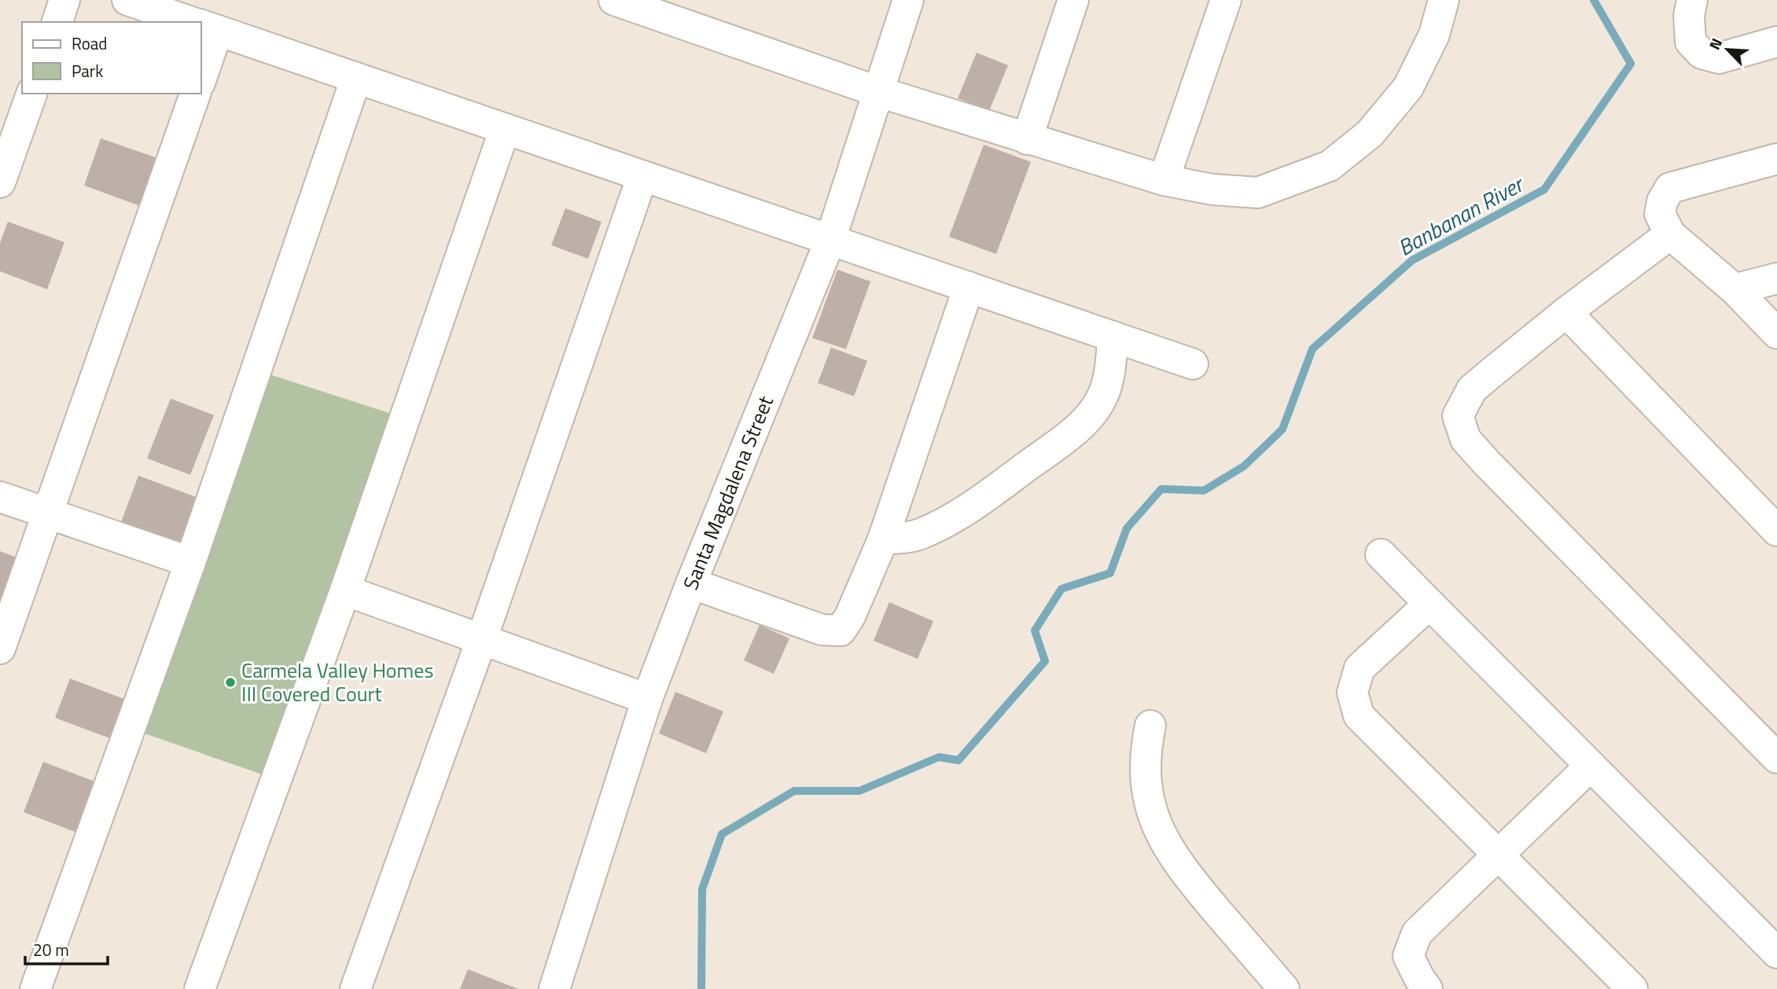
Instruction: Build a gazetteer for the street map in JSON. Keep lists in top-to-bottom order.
{
  "streets": {
    "street": ["Santa Magdalena Street"]
  },
  "water": ["Banbanan River"],
  "places": ["Carmela Valley Homes III Covered Court"],
  "legend": ["Road", "Park"],
  "scale_bar": "20 m",
  "north": "top left"
}
